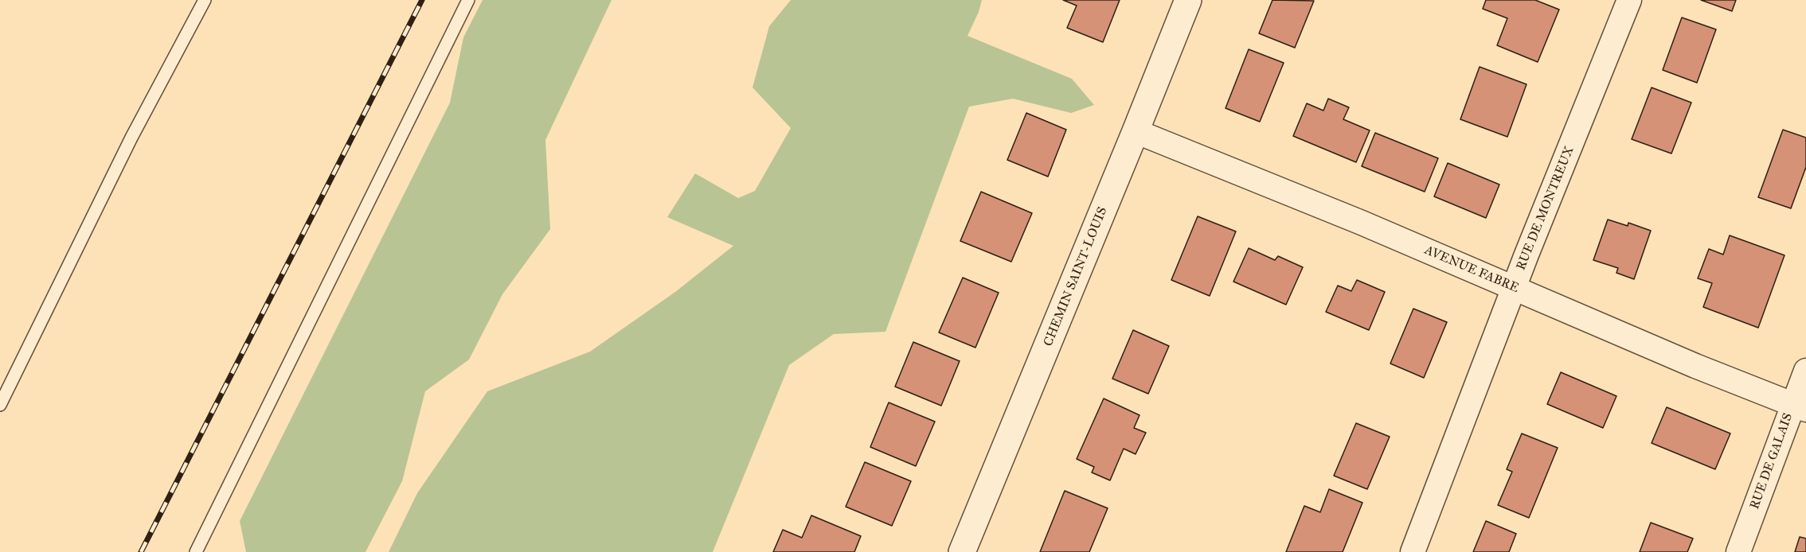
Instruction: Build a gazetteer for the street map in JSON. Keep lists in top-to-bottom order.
{
  "streets": {
    "street": [
      "RUE DE MONTREUX",
      "AVENUE FABRE",
      "CHEMIN SAINT-LOUIS",
      "RUE DE GALAIS"
    ]
  },
  "crossings": [
    ["RUE DE MONTREUX", "AVENUE FABRE"],
    ["AVENUE FABRE", "CHEMIN SAINT-LOUIS"],
    ["AVENUE FABRE", "RUE DE GALAIS"]
  ]
}
